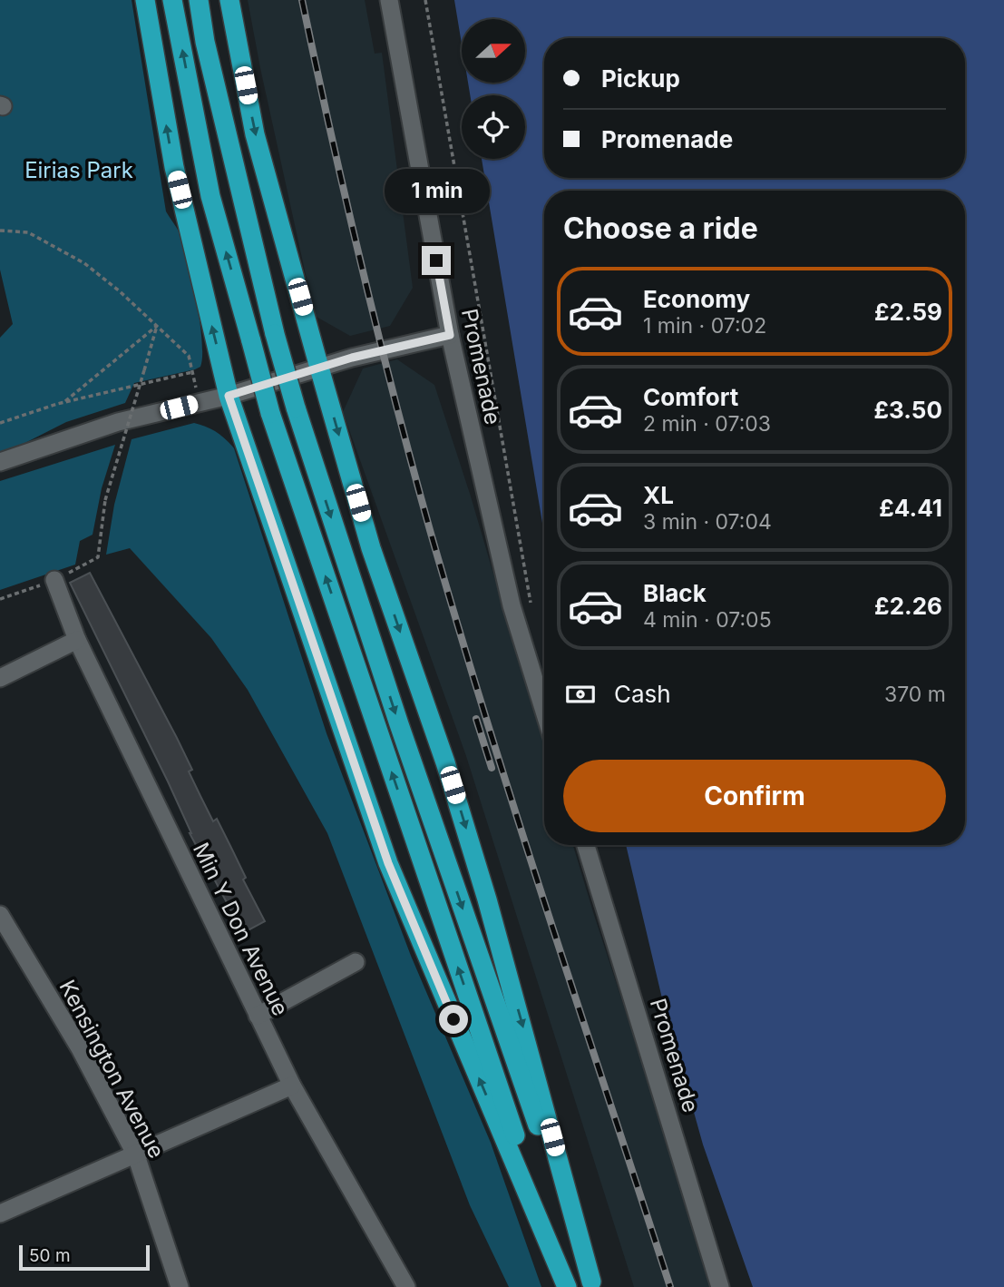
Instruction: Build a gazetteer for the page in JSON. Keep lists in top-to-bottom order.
{
  "streets": {
    "street": ["Promenade", "Min Y Don Avenue", "Kensington Avenue"]
  },
  "parks": ["Eirias Park"],
  "scale_bar": "50 m",
  "north": "right",
  "page": {
    "banner": ["Pickup", "Promenade"],
    "bubble": "1 min",
    "heading": "Choose a ride",
    "list": [
      {
        "name": "Economy",
        "note": "1 min · 07:02",
        "value": "£2.59"
      },
      {
        "name": "Comfort",
        "note": "2 min · 07:03",
        "value": "£3.50"
      },
      {
        "name": "XL",
        "note": "3 min · 07:04",
        "value": "£4.41"
      },
      {
        "name": "Black",
        "note": "4 min · 07:05",
        "value": "£2.26"
      }
    ],
    "pay": ["Cash", "370 m"],
    "buttons": "Confirm",
    "scale": "50 m"
  }
}
